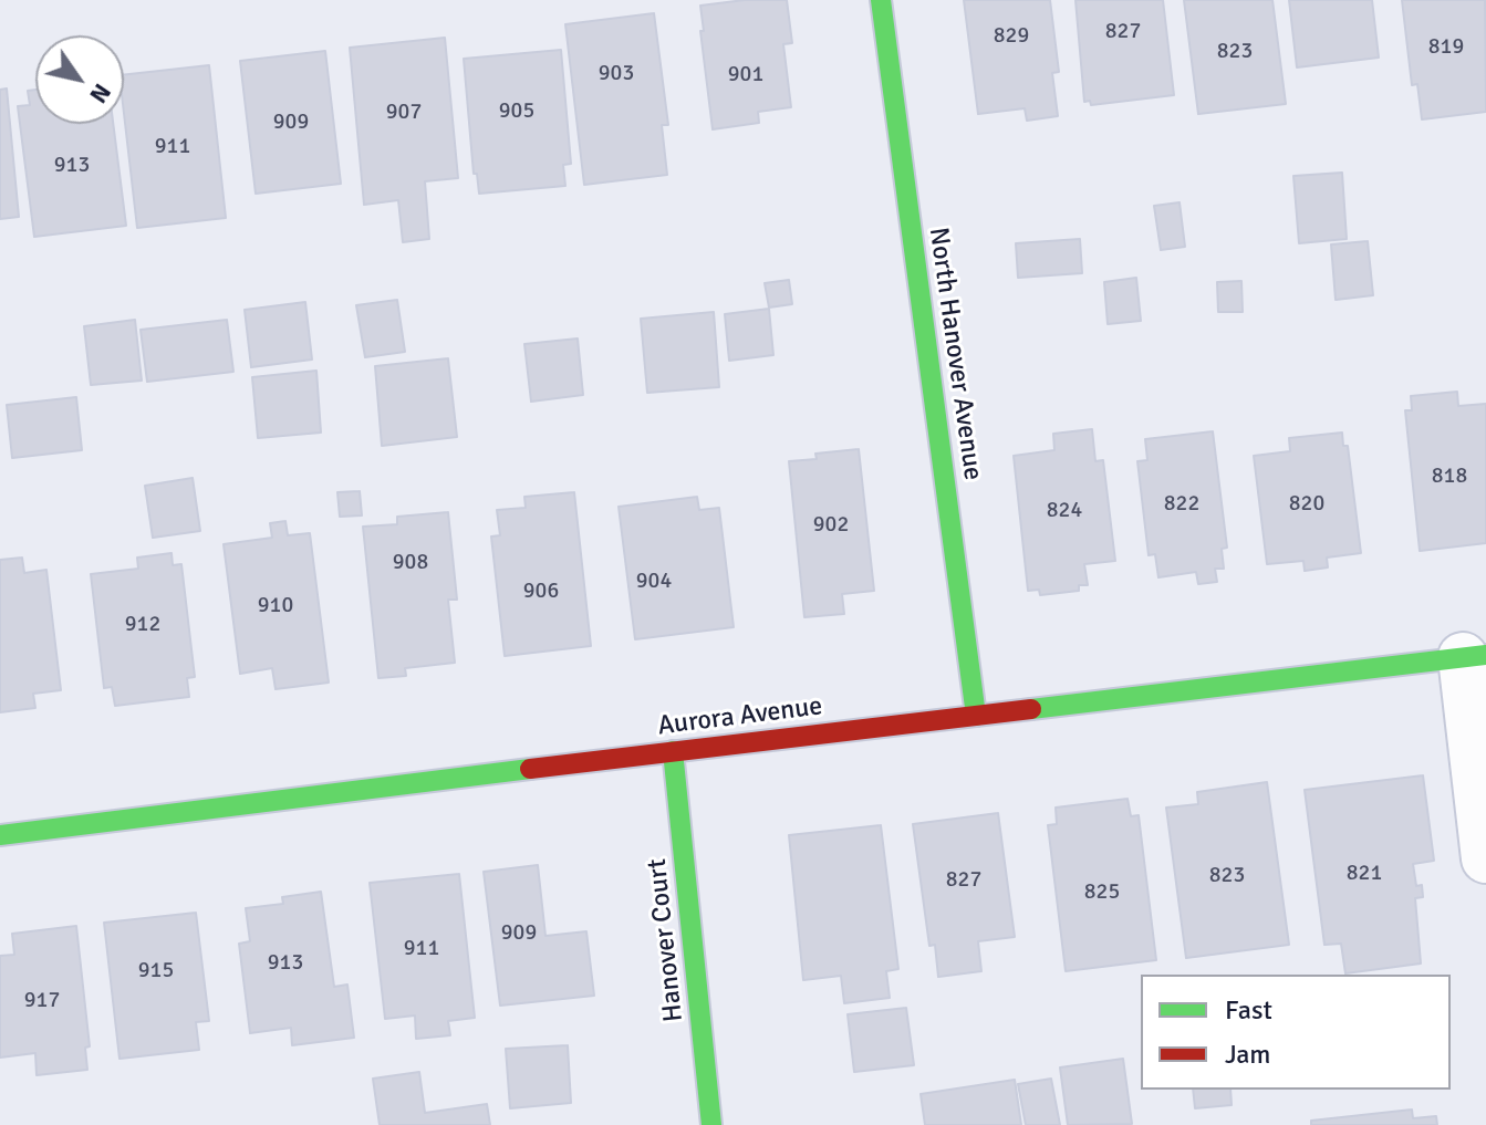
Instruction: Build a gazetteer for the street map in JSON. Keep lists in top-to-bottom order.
{
  "streets": {
    "street": ["North Hanover Avenue", "Aurora Avenue", "Hanover Court"]
  },
  "crossings": [
    ["North Hanover Avenue", "Aurora Avenue"],
    ["Aurora Avenue", "Hanover Court"]
  ],
  "house_numbers": [
    "827",
    "829",
    "819",
    "823",
    "903",
    "901",
    "905",
    "907",
    "909",
    "911",
    "913",
    "818",
    "822",
    "820",
    "824",
    "902",
    "908",
    "904",
    "906",
    "910",
    "912",
    "821",
    "823",
    "827",
    "825",
    "909",
    "911",
    "913",
    "915",
    "917"
  ],
  "legend": ["Fast", "Jam"],
  "north": "bottom right"
}
